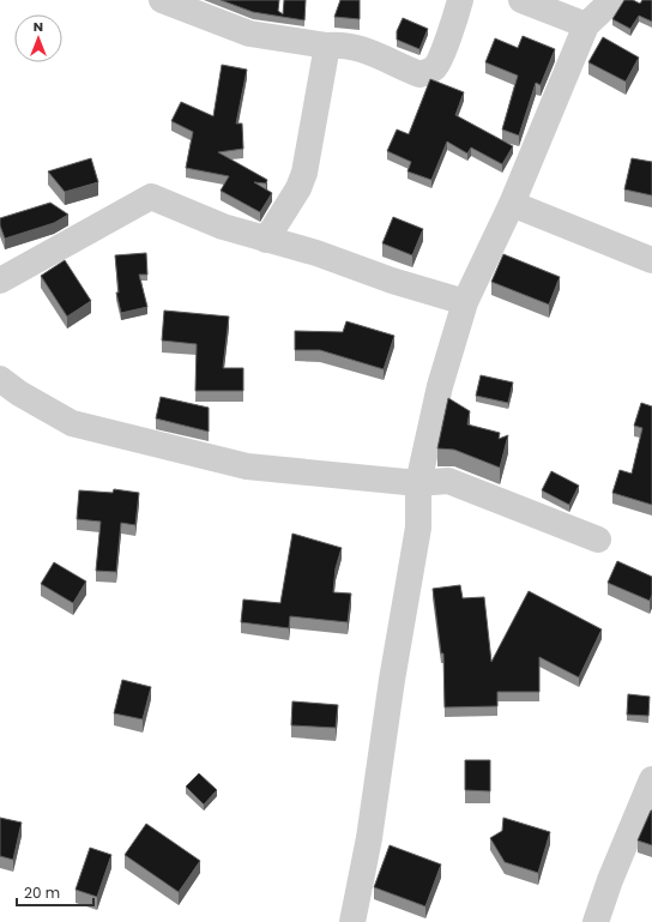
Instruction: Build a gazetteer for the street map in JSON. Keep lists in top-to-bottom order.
{
  "scale_bar": "20 m",
  "north": "top"
}
